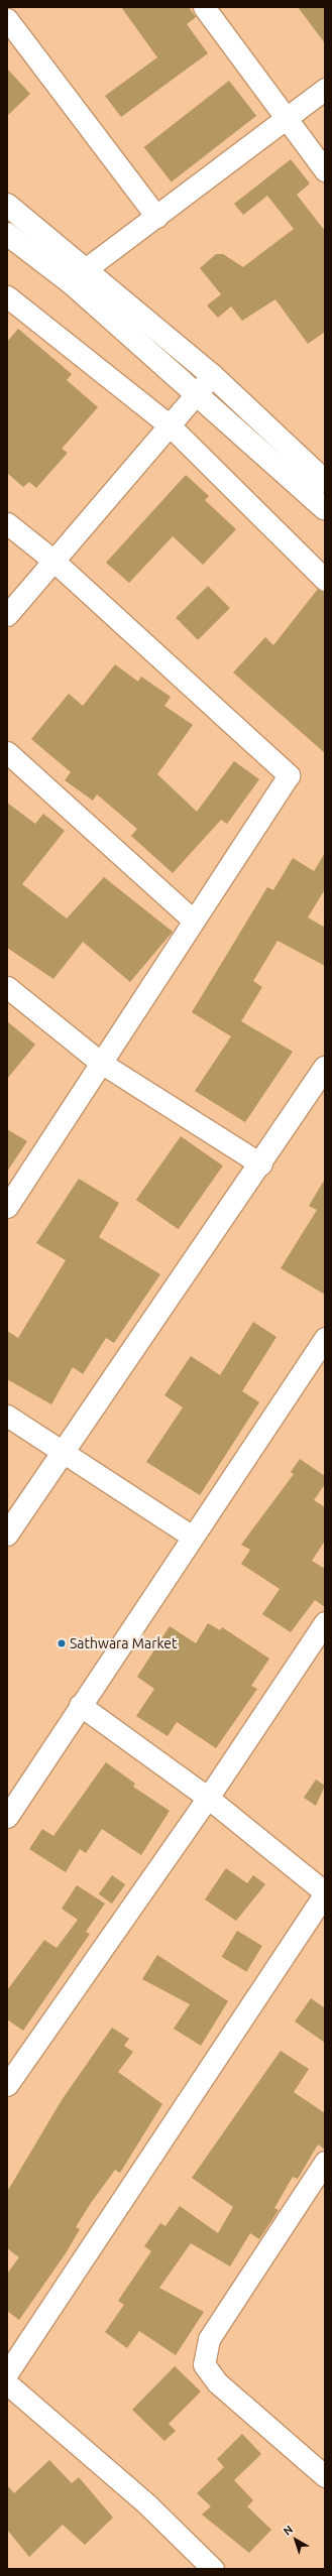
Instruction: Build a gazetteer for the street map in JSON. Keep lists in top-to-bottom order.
{
  "places": ["Sathwara Market"],
  "north": "top left"
}
